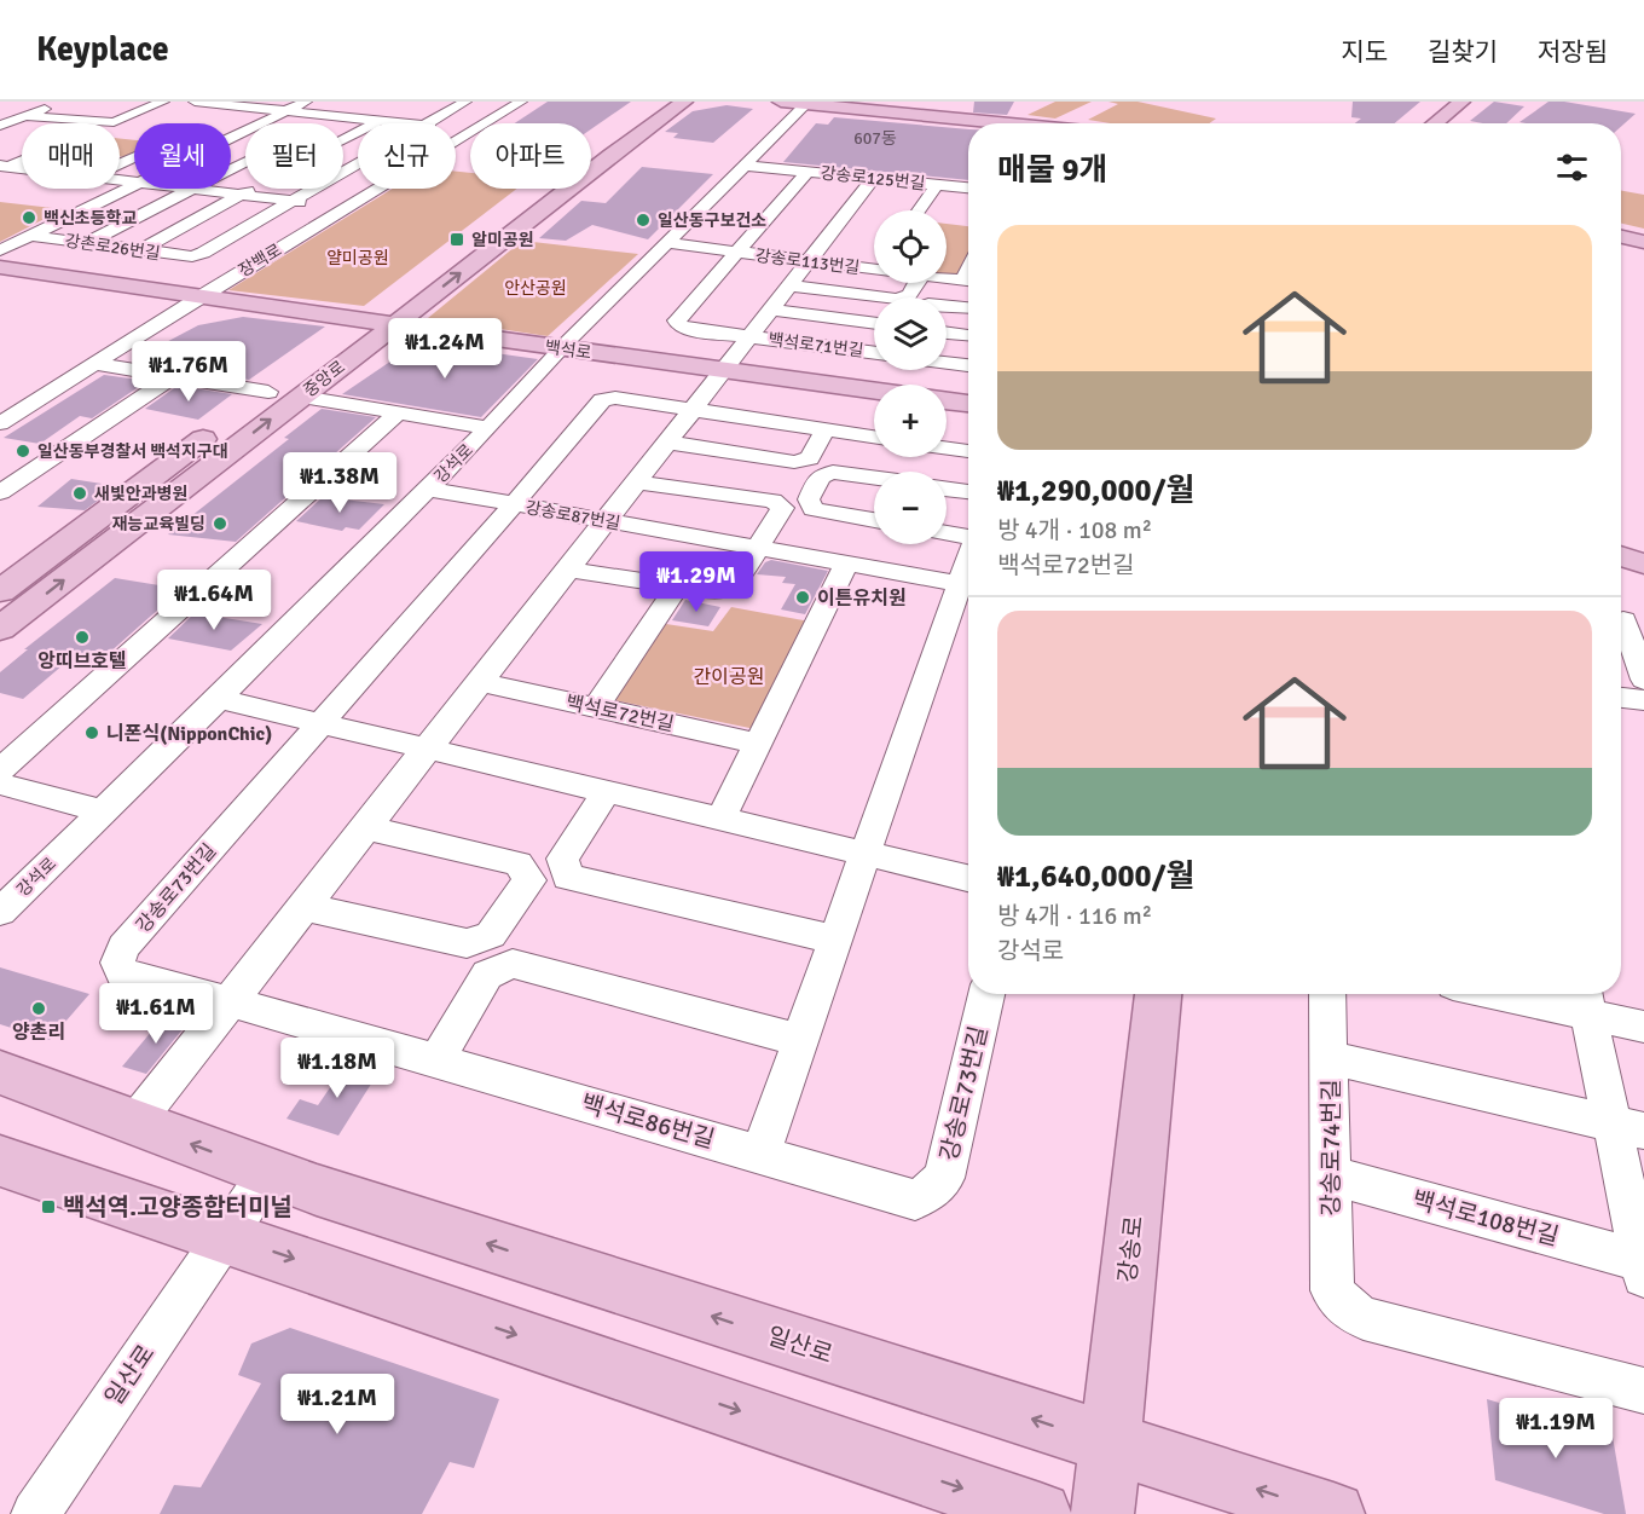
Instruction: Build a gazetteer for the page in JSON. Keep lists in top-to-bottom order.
{
  "streets": {
    "main road": [
      "백석로",
      "중앙로",
      "강송로",
      "일산로"
    ],
    "street": [
      "강송로125번길",
      "강촌로26번길",
      "장백로",
      "강송로113번길",
      "백석로71번길",
      "강석로",
      "강송로87번길",
      "백석로72번길",
      "강송로73번길",
      "백석로86번길",
      "강송로74번길",
      "백석로108번길"
    ]
  },
  "crossings": [
    ["강송로125번길", "강송로113번길"],
    ["강송로125번길", "백석로71번길"],
    ["강송로125번길", "강석로"],
    ["장백로", "백석로"],
    ["강송로113번길", "백석로71번길"],
    ["강송로113번길", "강석로"],
    ["백석로71번길", "백석로"],
    ["백석로", "중앙로"],
    ["백석로", "강석로"],
    ["강석로", "강송로87번길"],
    ["강송로87번길", "강송로73번길"],
    ["강송로73번길", "백석로86번길"],
    ["강송로74번길", "백석로108번길"],
    ["강송로", "일산로"]
  ],
  "parks": ["얄미공원", "안산공원", "간이공원"],
  "places": {
    "other": [
      "백신초등학교",
      "일산동구보건소",
      "일산동부경찰서 백석지구대",
      "새빛안과병원",
      "재능교육빌딩",
      "이튼유치원",
      "앙띠브호텔",
      "니폰식(NipponChic)",
      "양촌리"
    ],
    "transit": ["알미공원", "백석역.고양종합터미널"]
  },
  "house_numbers": ["607동"],
  "page": {
    "header": "Keyplace",
    "nav": ["지도", "길찾기", "저장됨"],
    "chip": [
      "매매",
      "월세",
      "필터",
      "신규",
      "아파트"
    ],
    "heading": "매물 9개",
    "map_buttons": ["+", "−"],
    "list": [
      {
        "name": "₩1,290,000/월",
        "note": "방 4개 · 108 m² · 백석로72번길"
      },
      {
        "name": "₩1,640,000/월",
        "note": "방 4개 · 116 m² · 강석로"
      }
    ],
    "price": [
      "₩1.24M",
      "₩1.76M",
      "₩1.38M",
      "₩1.29M",
      "₩1.64M",
      "₩1.61M",
      "₩1.18M",
      "₩1.21M",
      "₩1.19M"
    ]
  }
}
